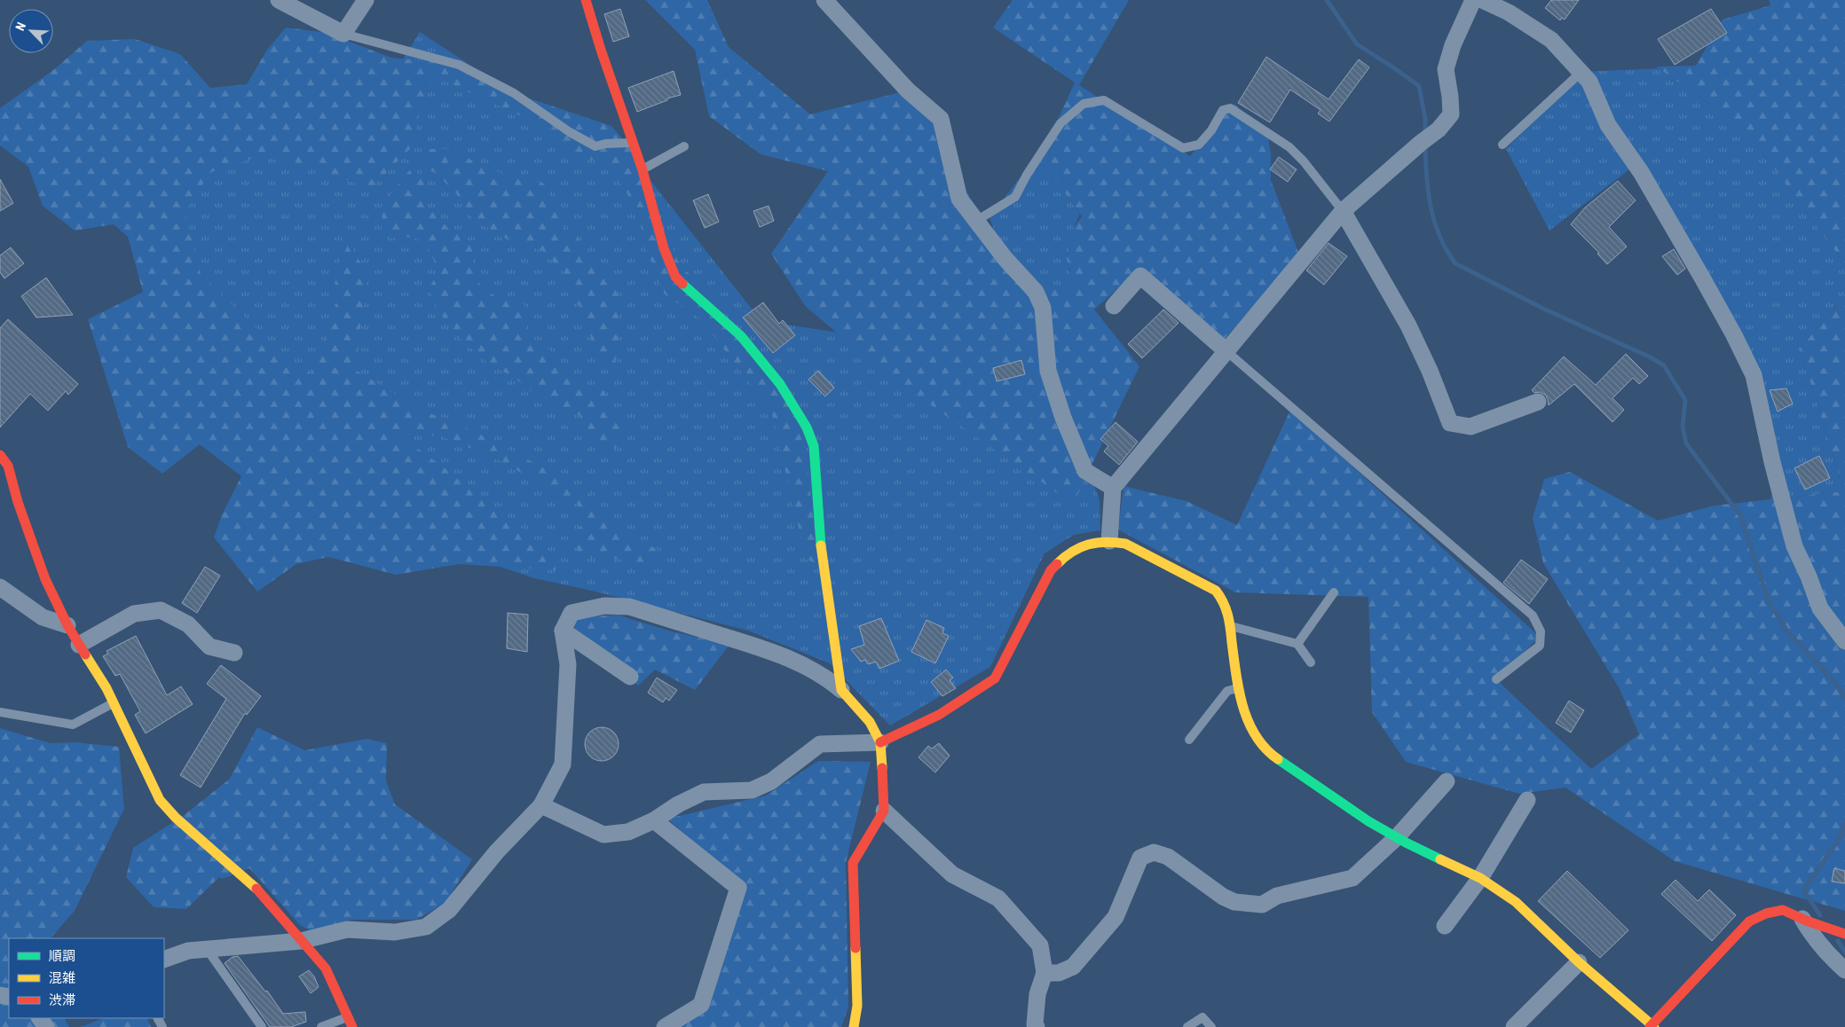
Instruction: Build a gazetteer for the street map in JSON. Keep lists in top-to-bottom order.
{
  "legend": ["順調", "混雑", "渋滞"],
  "north": "top left"
}
